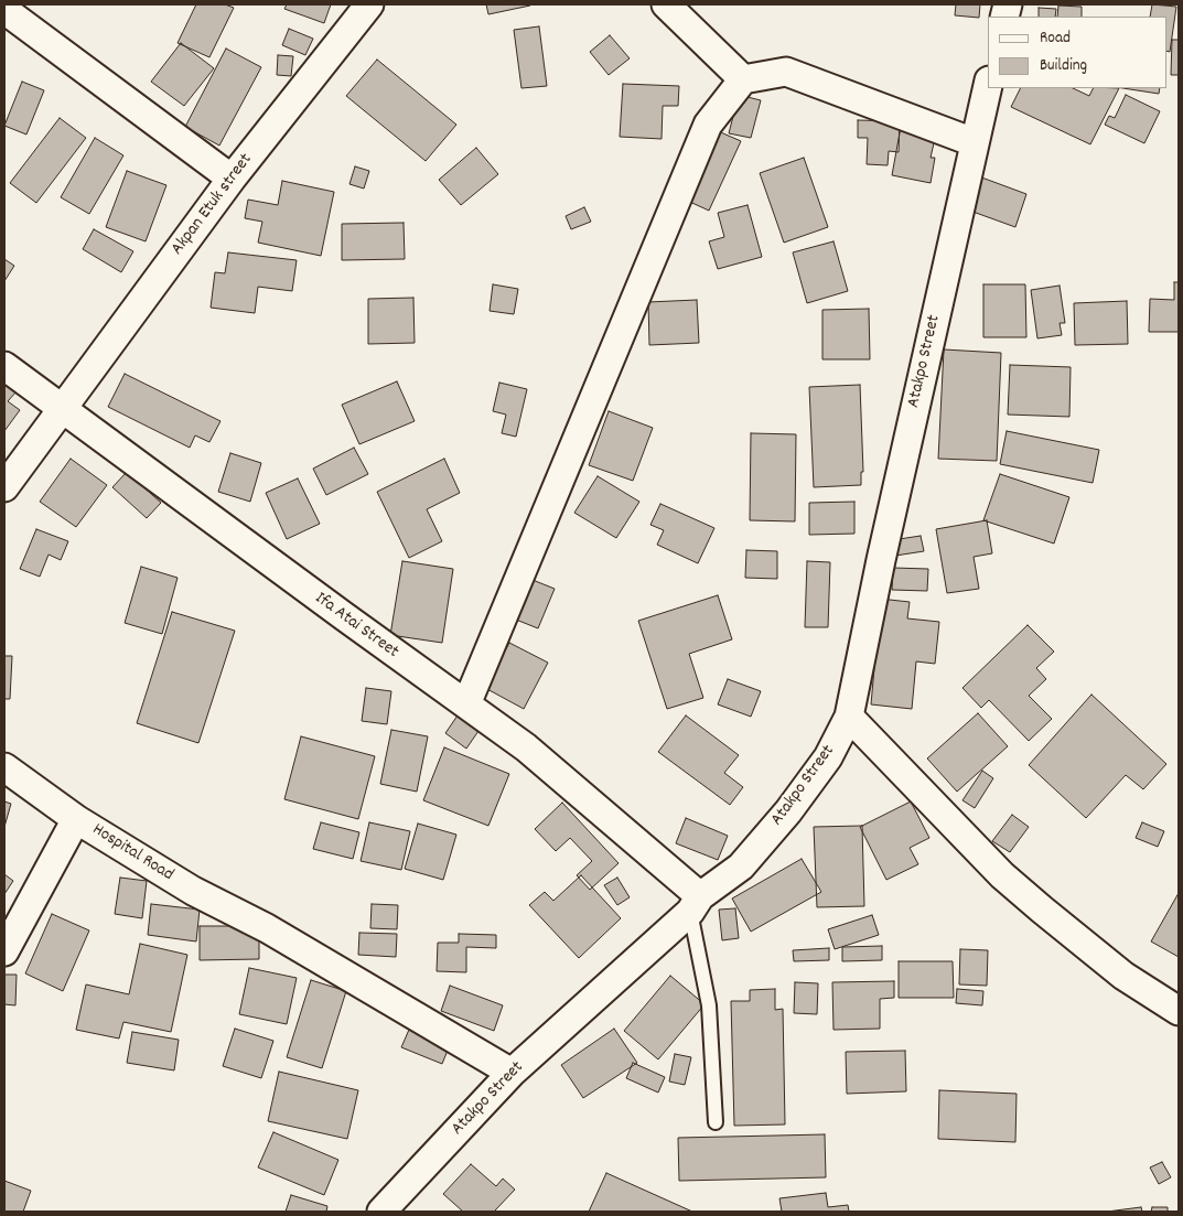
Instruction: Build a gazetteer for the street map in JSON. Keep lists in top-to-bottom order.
{
  "streets": {
    "street": [
      "Akpan Etuk street",
      "Atakpo Street",
      "Ifa Atai Street",
      "Hospital Road"
    ]
  },
  "crossings": [
    ["Akpan Etuk street", "Ifa Atai Street"],
    ["Atakpo Street", "Ifa Atai Street"],
    ["Atakpo Street", "Hospital Road"]
  ],
  "legend": ["Road", "Building"]
}
